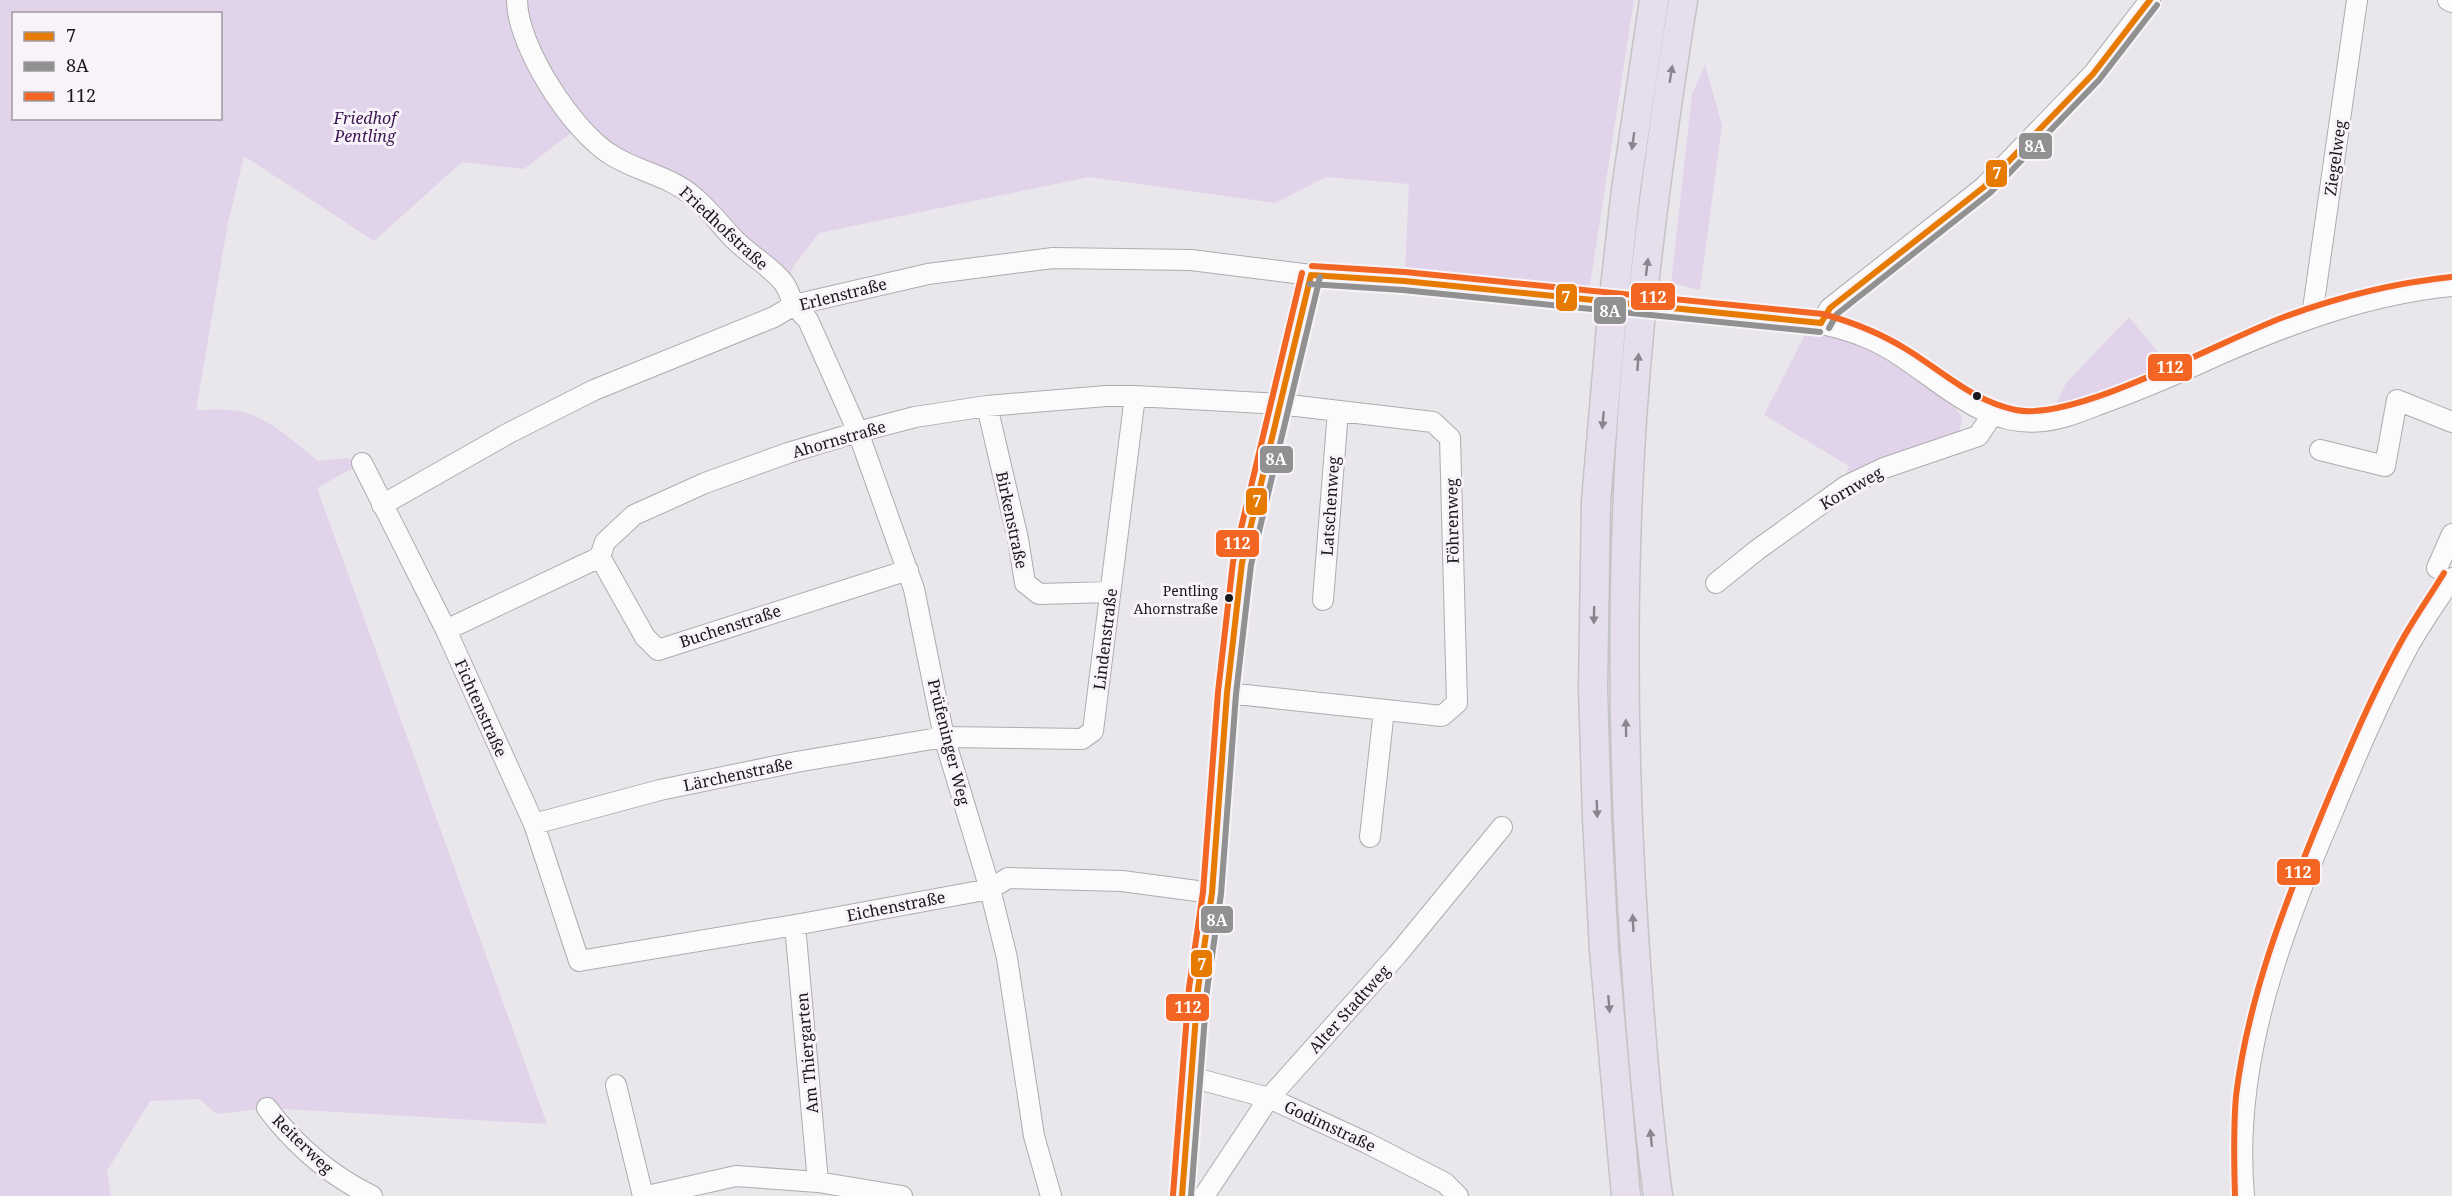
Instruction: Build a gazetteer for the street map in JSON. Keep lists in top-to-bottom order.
{
  "streets": {
    "street": [
      "Ziegelweg",
      "Friedhofstraße",
      "Erlenstraße",
      "Ahornstraße",
      "Kornweg",
      "Latschenweg",
      "Birkenstraße",
      "Föhrenweg",
      "Buchenstraße",
      "Lindenstraße",
      "Fichtenstraße",
      "Prüfeninger Weg",
      "Lärchenstraße",
      "Eichenstraße",
      "Alter Stadtweg",
      "Am Thiergarten",
      "Godimstraße",
      "Reiterweg"
    ]
  },
  "crossings": [
    ["Ziegelweg", "Erlenstraße"],
    ["Friedhofstraße", "Erlenstraße"],
    ["Friedhofstraße", "Prüfeninger Weg"],
    ["Erlenstraße", "Kornweg"],
    ["Erlenstraße", "Fichtenstraße"],
    ["Erlenstraße", "Prüfeninger Weg"],
    ["Ahornstraße", "Birkenstraße"],
    ["Ahornstraße", "Föhrenweg"],
    ["Ahornstraße", "Buchenstraße"],
    ["Ahornstraße", "Lindenstraße"],
    ["Ahornstraße", "Prüfeninger Weg"],
    ["Latschenweg", "Föhrenweg"],
    ["Birkenstraße", "Lindenstraße"],
    ["Buchenstraße", "Prüfeninger Weg"],
    ["Lindenstraße", "Prüfeninger Weg"],
    ["Lindenstraße", "Lärchenstraße"],
    ["Fichtenstraße", "Lärchenstraße"],
    ["Fichtenstraße", "Eichenstraße"],
    ["Prüfeninger Weg", "Lärchenstraße"],
    ["Prüfeninger Weg", "Eichenstraße"],
    ["Eichenstraße", "Am Thiergarten"],
    ["Alter Stadtweg", "Godimstraße"]
  ],
  "parks": ["Friedhof Pentling"],
  "places": ["Pentling Ahornstraße"],
  "lines": ["transit line 7", "transit line 8A", "transit line 112"],
  "legend": ["7", "8A", "112"]
}
